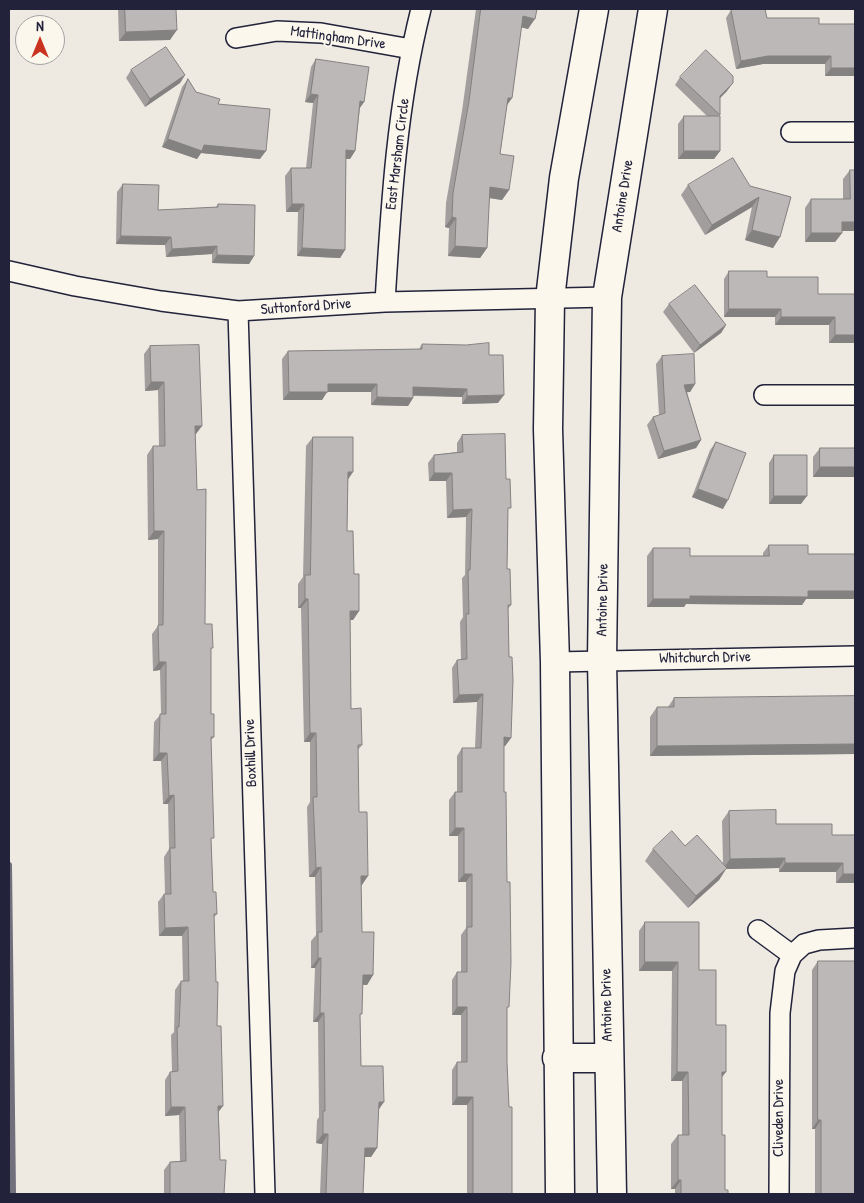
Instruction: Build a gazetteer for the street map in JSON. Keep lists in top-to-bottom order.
{
  "streets": {
    "main road": ["Antoine Drive"],
    "street": [
      "Mattingham Drive",
      "East Marsham Circle",
      "Suttonford Drive",
      "Whitchurch Drive",
      "Boxhill Drive",
      "Cliveden Drive"
    ]
  },
  "crossings": [
    ["Mattingham Drive", "East Marsham Circle"],
    ["East Marsham Circle", "Suttonford Drive"],
    ["Antoine Drive", "Suttonford Drive"],
    ["Antoine Drive", "Whitchurch Drive"],
    ["Suttonford Drive", "Boxhill Drive"]
  ],
  "north": "top"
}
